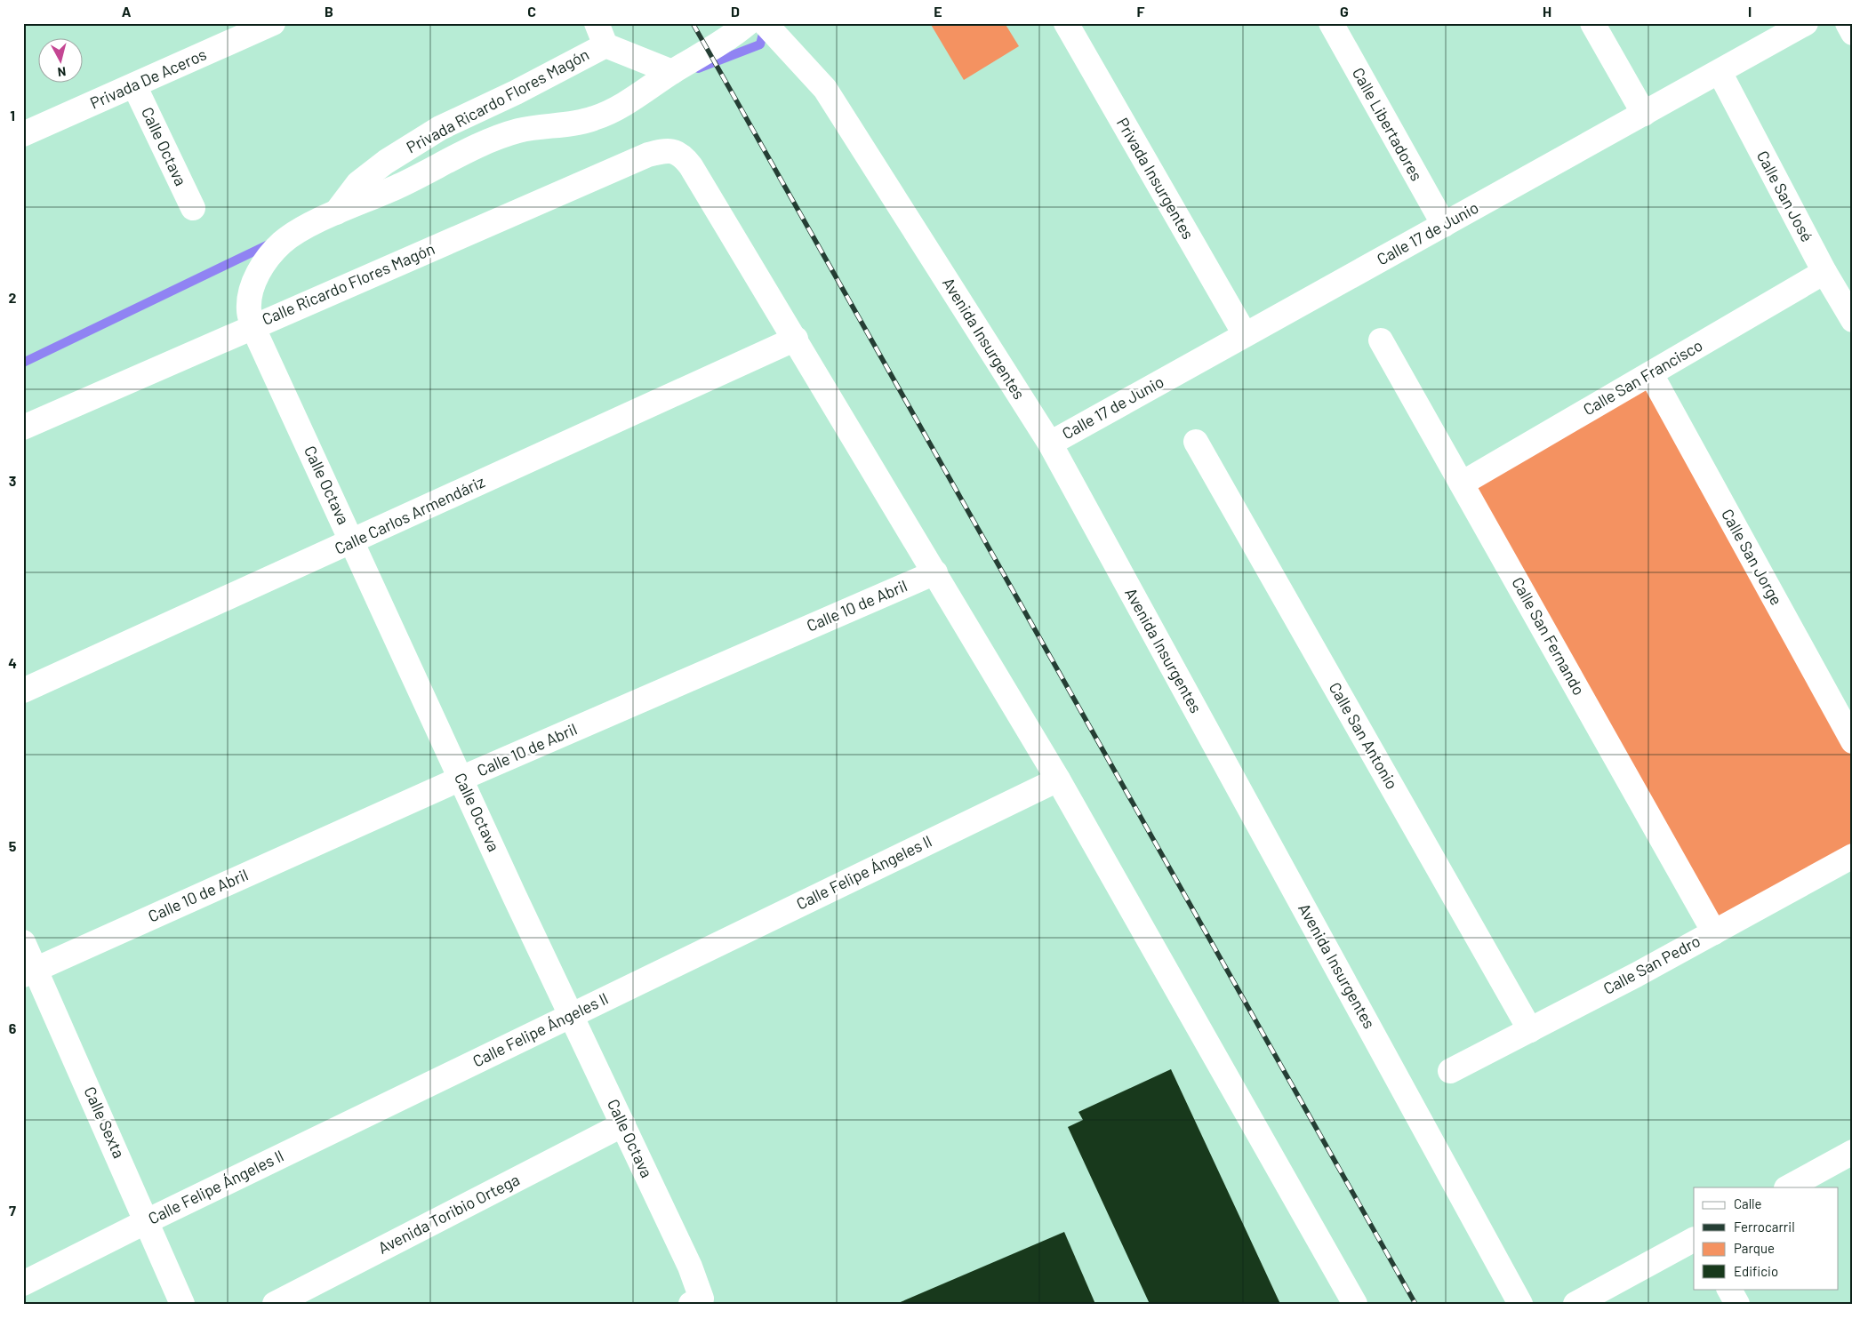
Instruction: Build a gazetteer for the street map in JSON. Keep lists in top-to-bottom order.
{
  "streets": {
    "street": [
      "Privada De Aceros",
      "Privada Ricardo Flores Magón",
      "Calle Libertadores",
      "Calle Octava",
      "Privada Insurgentes",
      "Calle San José",
      "Calle 17 de Junio",
      "Calle Ricardo Flores Magón",
      "Avenida Insurgentes",
      "Calle San Francisco",
      "Calle Carlos Armendáriz",
      "Calle San Jorge",
      "Calle 10 de Abril",
      "Calle San Fernando",
      "Calle San Antonio",
      "Calle Felipe Ángeles Il",
      "Calle San Pedro",
      "Calle Sexta",
      "Avenida Toribio Ortega"
    ]
  },
  "crossings": [
    ["Privada De Aceros", "Calle Octava"],
    ["Privada Ricardo Flores Magón", "Calle Octava"],
    ["Calle Libertadores", "Calle 17 de Junio"],
    ["Calle Octava", "Calle Ricardo Flores Magón"],
    ["Calle Octava", "Calle Carlos Armendáriz"],
    ["Calle Octava", "Calle 10 de Abril"],
    ["Calle Octava", "Calle Felipe Ángeles Il"],
    ["Calle Octava", "Avenida Toribio Ortega"],
    ["Privada Insurgentes", "Calle 17 de Junio"],
    ["Calle San José", "Calle 17 de Junio"],
    ["Calle San José", "Calle San Francisco"],
    ["Calle 17 de Junio", "Avenida Insurgentes"],
    ["Calle Ricardo Flores Magón", "Calle Carlos Armendáriz"],
    ["Calle San Francisco", "Calle San Jorge"],
    ["Calle San Francisco", "Calle San Fernando"],
    ["Calle 10 de Abril", "Calle Sexta"],
    ["Calle San Fernando", "Calle San Pedro"],
    ["Calle San Antonio", "Calle San Pedro"],
    ["Calle Felipe Ángeles Il", "Calle Sexta"]
  ],
  "legend": [
    "Calle",
    "Ferrocarril",
    "Parque",
    "Edificio"
  ],
  "north": "bottom",
  "grid": {
    "columns": [
      "A",
      "B",
      "C",
      "D",
      "E",
      "F",
      "G",
      "H",
      "I"
    ],
    "rows": [
      "1",
      "2",
      "3",
      "4",
      "5",
      "6",
      "7"
    ]
  }
}
